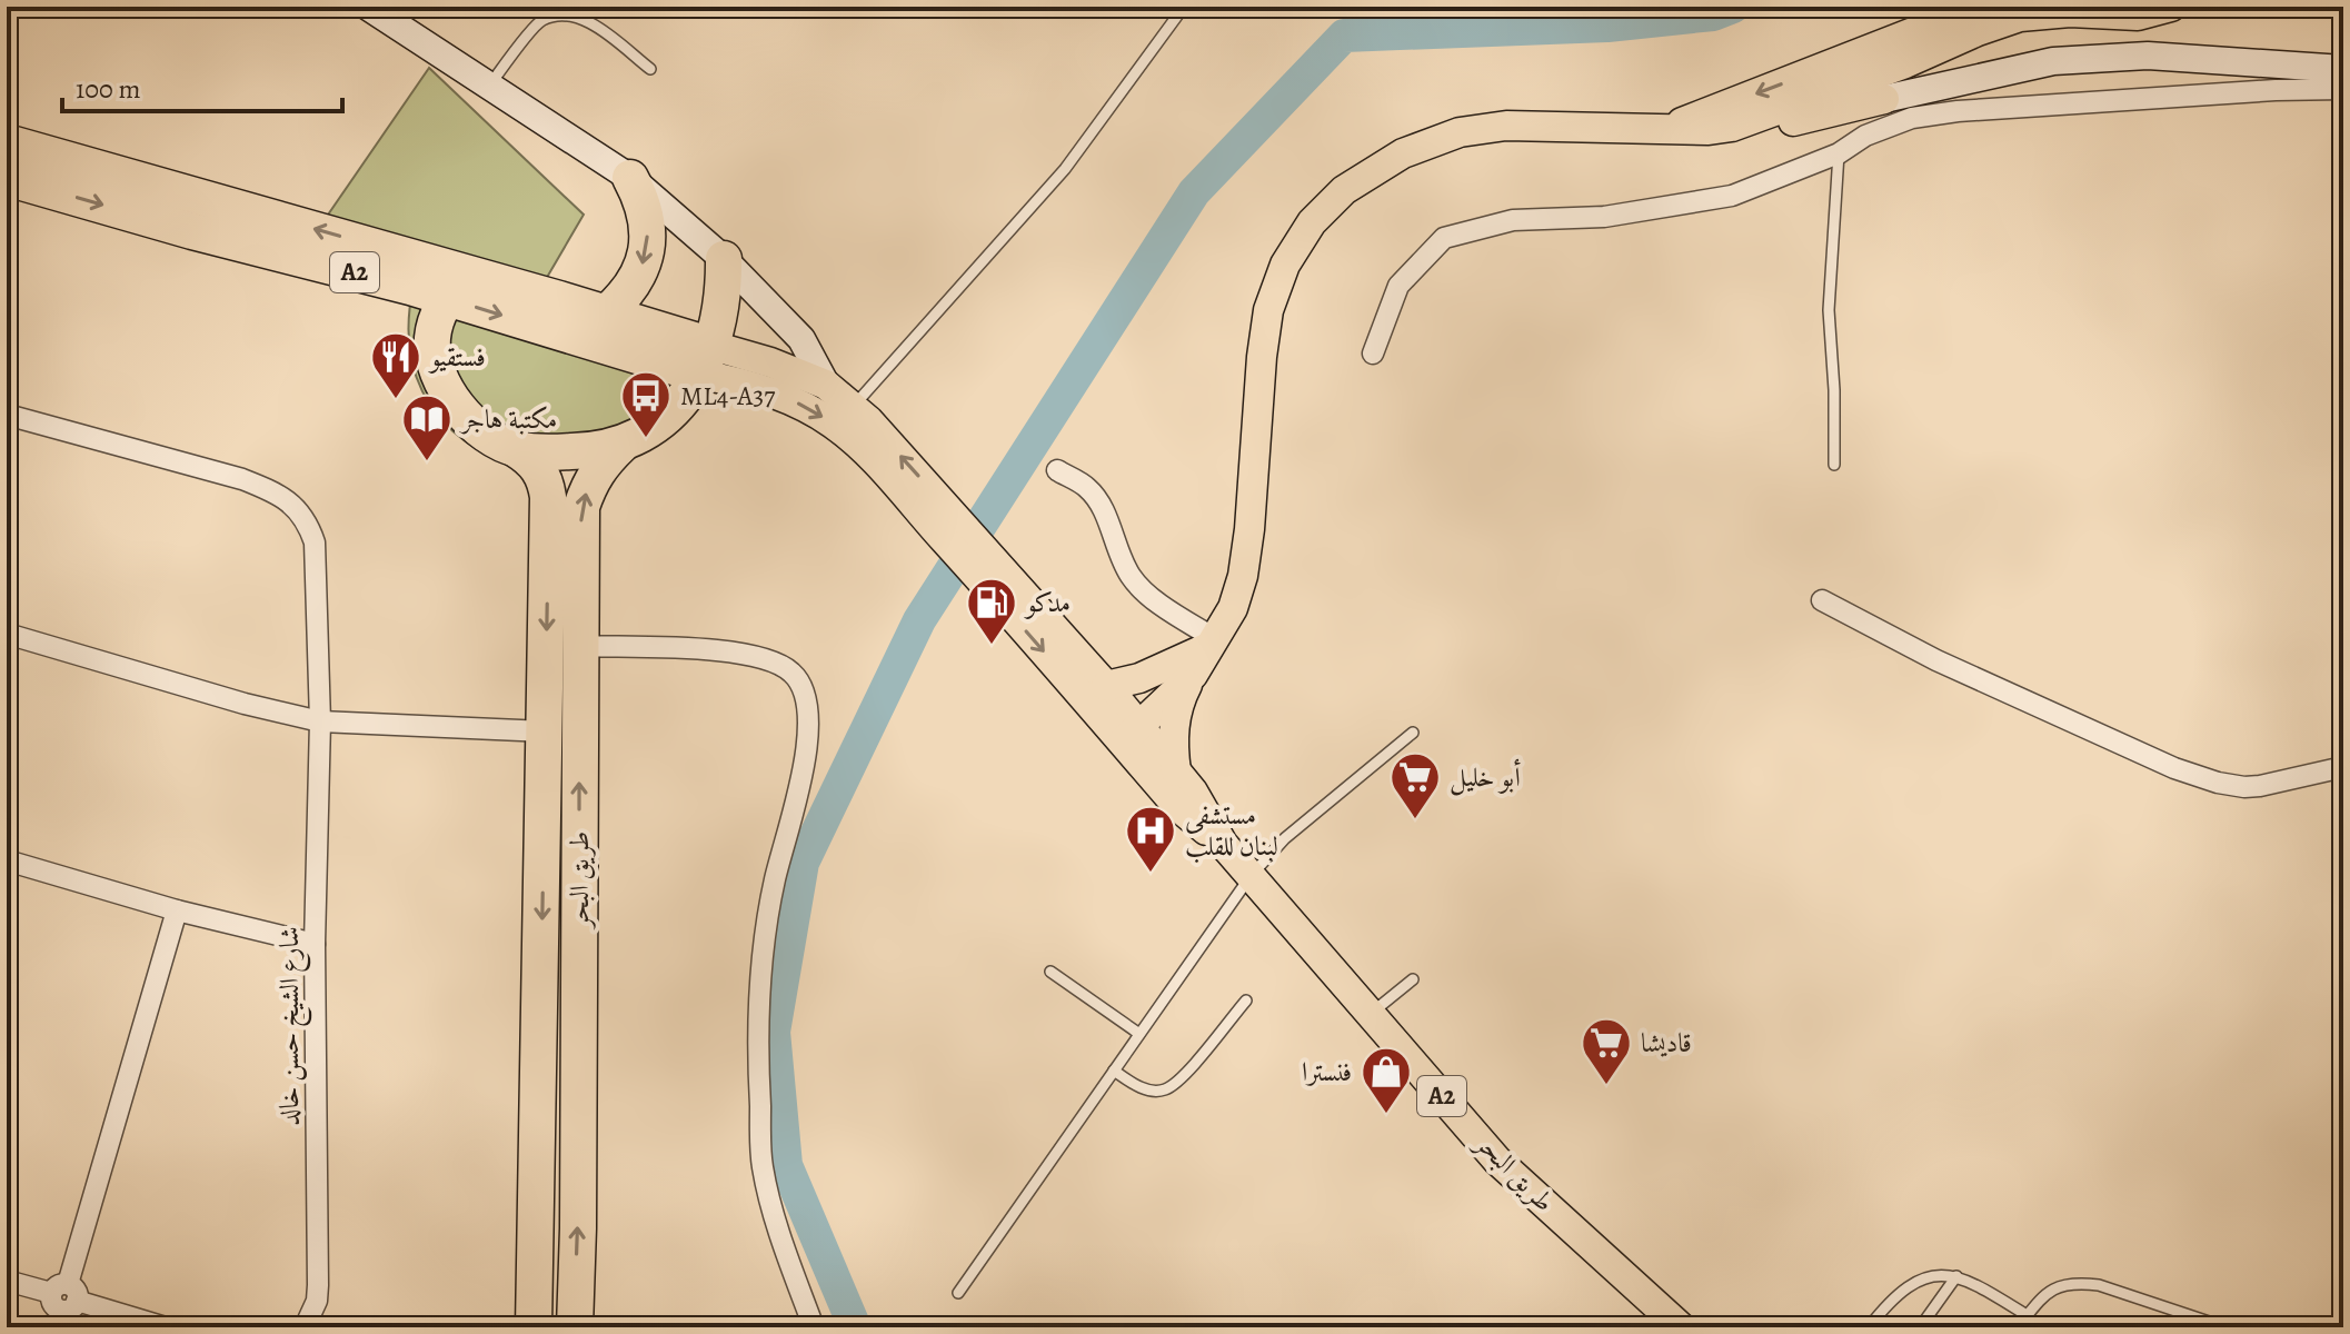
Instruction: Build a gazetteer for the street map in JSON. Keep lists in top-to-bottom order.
{
  "streets": {
    "highway": ["A2", "طريق البحر"],
    "street": ["شارع الشيخ حسن خالد"]
  },
  "crossings": [
    ["A2", "طريق البحر"]
  ],
  "places": {
    "restaurant": ["فستقيو"],
    "bus stop": ["ML4-A37"],
    "library": ["مكتبة هاجر"],
    "fuel station": ["مدكو"],
    "supermarket": ["أبو خليل", "قاديشا"],
    "hospital": ["مستشفى لبنان للقلب"],
    "shop": ["فنسترا"]
  },
  "scale_bar": "100 m"
}
